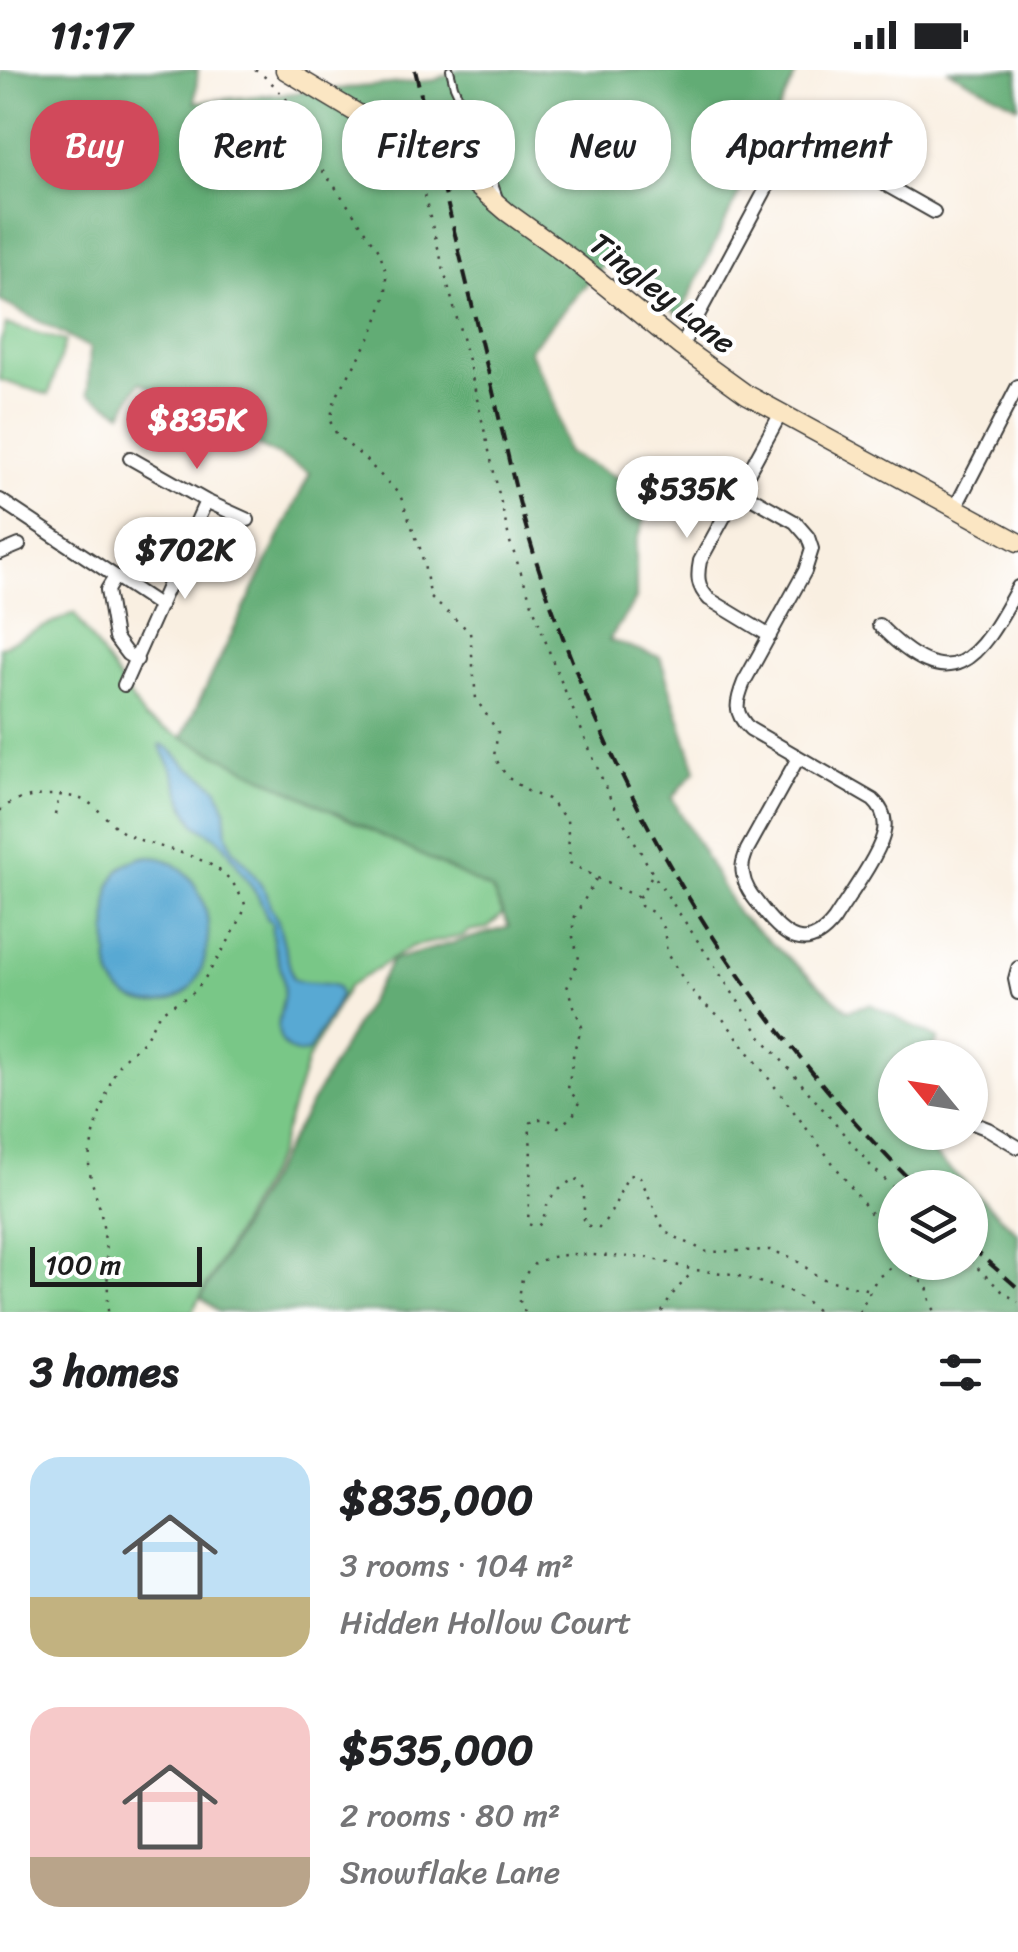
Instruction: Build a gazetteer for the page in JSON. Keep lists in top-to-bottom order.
{
  "streets": {
    "street": ["Tingley Lane"]
  },
  "scale_bar": "100 m",
  "north": "top left",
  "page": {
    "status": "11:17",
    "chip": [
      "Buy",
      "Rent",
      "Filters",
      "New",
      "Apartment"
    ],
    "price": ["$835K", "$535K", "$702K"],
    "scale": "100 m",
    "heading": "3 homes",
    "list": [
      {
        "name": "$835,000",
        "note": "3 rooms · 104 m² · Hidden Hollow Court"
      },
      {
        "name": "$535,000",
        "note": "2 rooms · 80 m² · Snowflake Lane"
      }
    ]
  }
}
